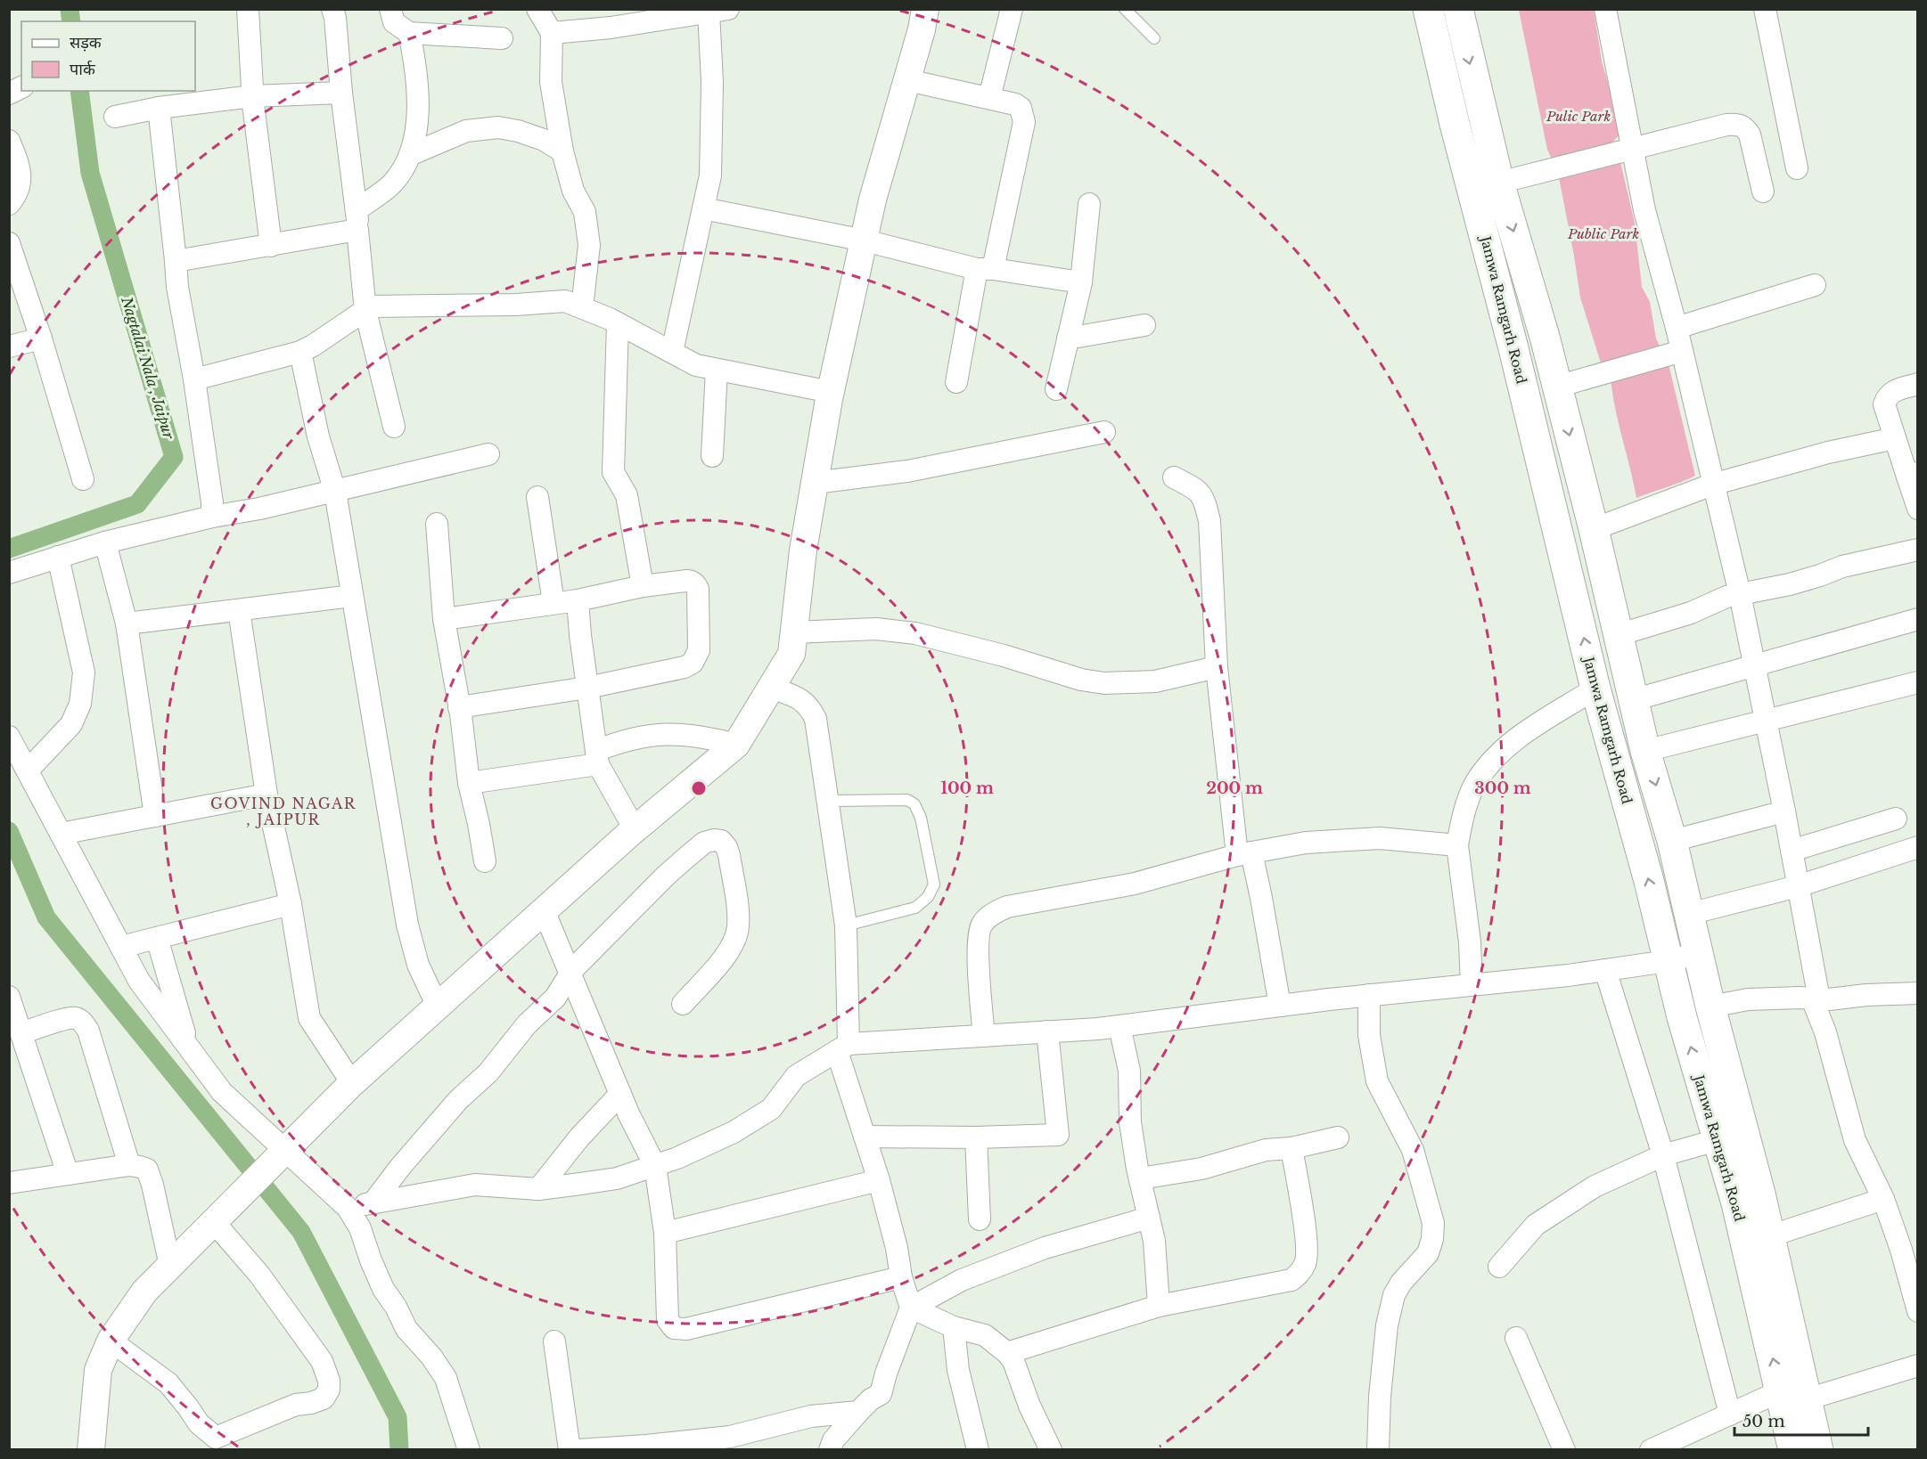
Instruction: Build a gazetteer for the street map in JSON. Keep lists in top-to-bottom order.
{
  "streets": {
    "highway": ["Jamwa Ramgarh Road"]
  },
  "districts": ["GOVIND NAGAR , JAIPUR"],
  "water": ["Nagtalai Nala , Jaipur"],
  "parks": ["Pulic Park", "Public Park"],
  "legend": ["सड़क", "पार्क"],
  "scale_bar": "50 m",
  "rings": ["100 m", "200 m", "300 m"]
}
